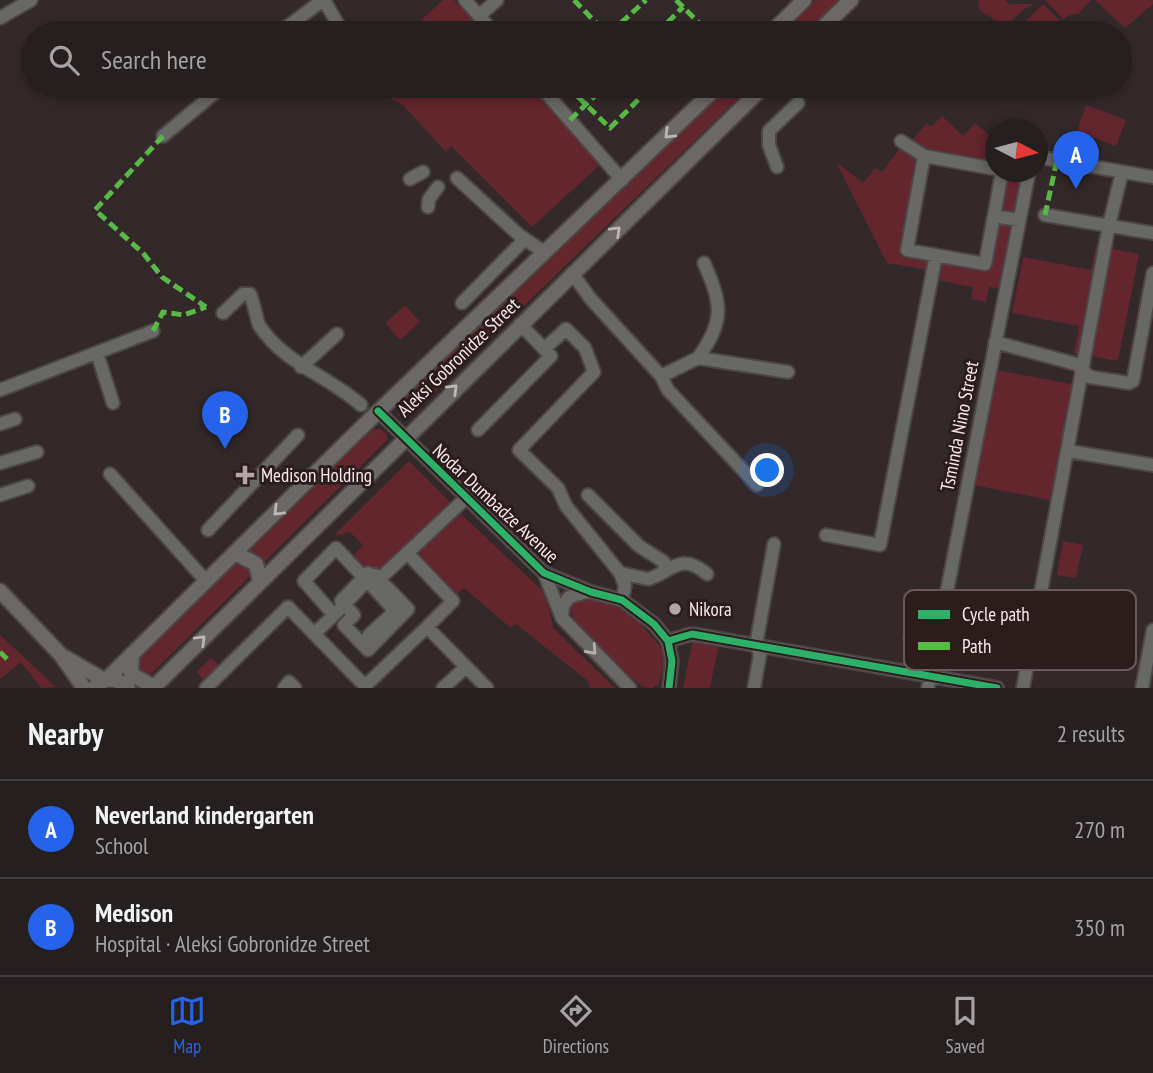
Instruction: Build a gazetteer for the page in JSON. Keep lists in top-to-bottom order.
{
  "streets": {
    "main road": ["Aleksi Gobronidze Street"],
    "street": ["Tsminda Nino Street", "Nodar Dumbadze Avenue"]
  },
  "crossings": [
    ["Aleksi Gobronidze Street", "Nodar Dumbadze Avenue"]
  ],
  "places": {
    "health": ["Medison Holding"],
    "other": ["Nikora"]
  },
  "legend": ["Cycle path", "Path"],
  "north": "right",
  "page": {
    "search": "Search here",
    "pins": ["A", "B"],
    "heading": ["Nearby", "2 results"],
    "list": [
      {
        "mark": "A",
        "name": "Neverland kindergarten",
        "note": "School",
        "value": "270 m"
      },
      {
        "mark": "B",
        "name": "Medison",
        "note": "Hospital · Aleksi Gobronidze Street",
        "value": "350 m"
      }
    ],
    "nav": ["Map", "Directions", "Saved"]
  }
}
